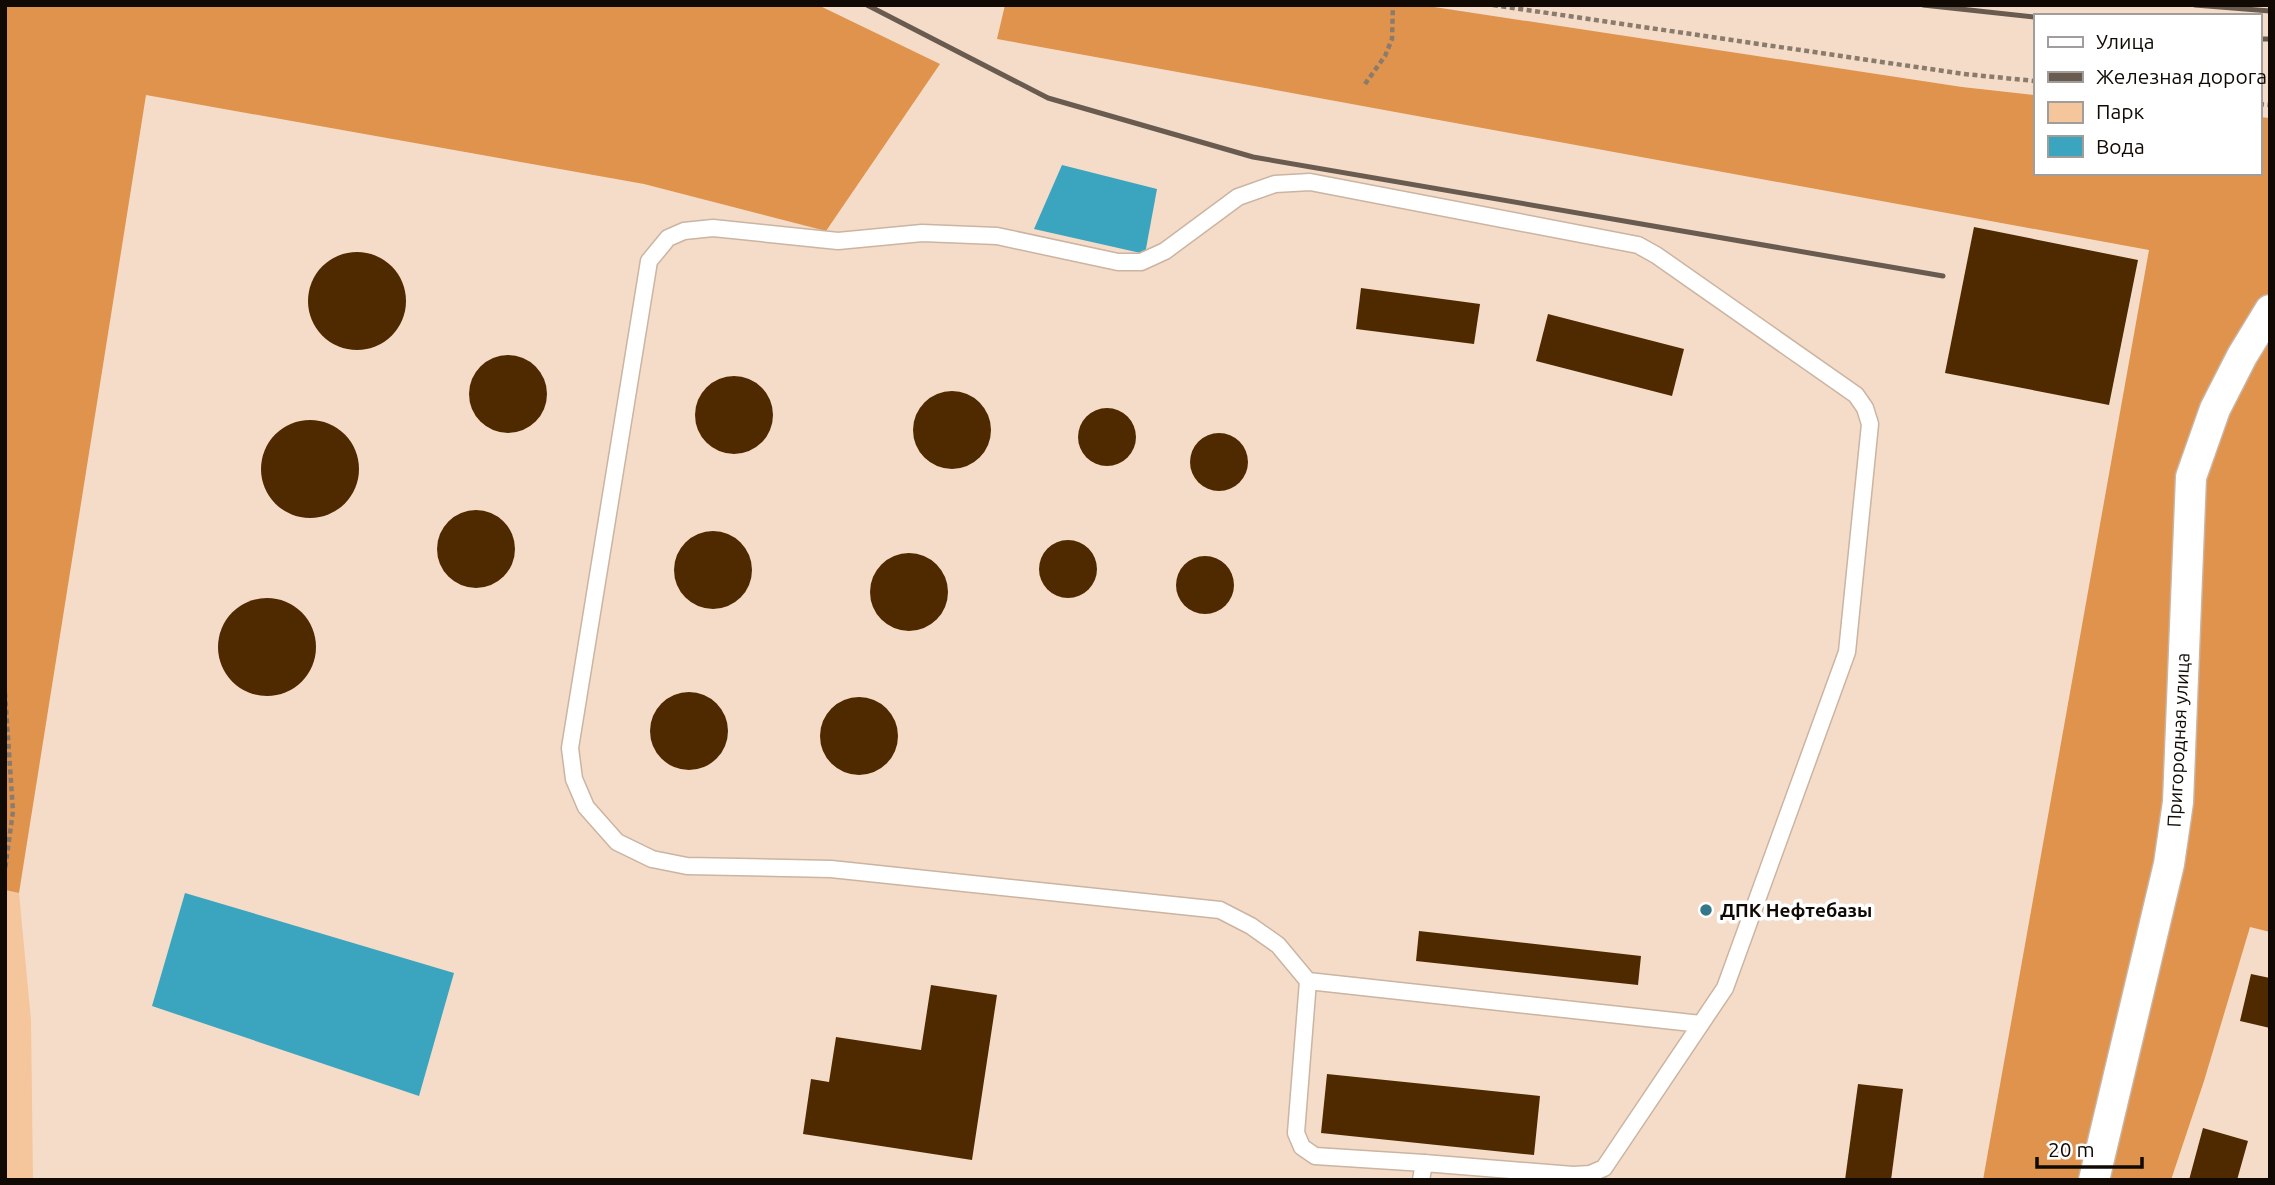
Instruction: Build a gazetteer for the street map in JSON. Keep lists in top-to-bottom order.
{
  "streets": {
    "street": ["Пригородная улица"]
  },
  "places": ["ДПК Нефтебазы"],
  "legend": [
    "Улица",
    "Железная дорога",
    "Парк",
    "Вода"
  ],
  "scale_bar": "20 m"
}
